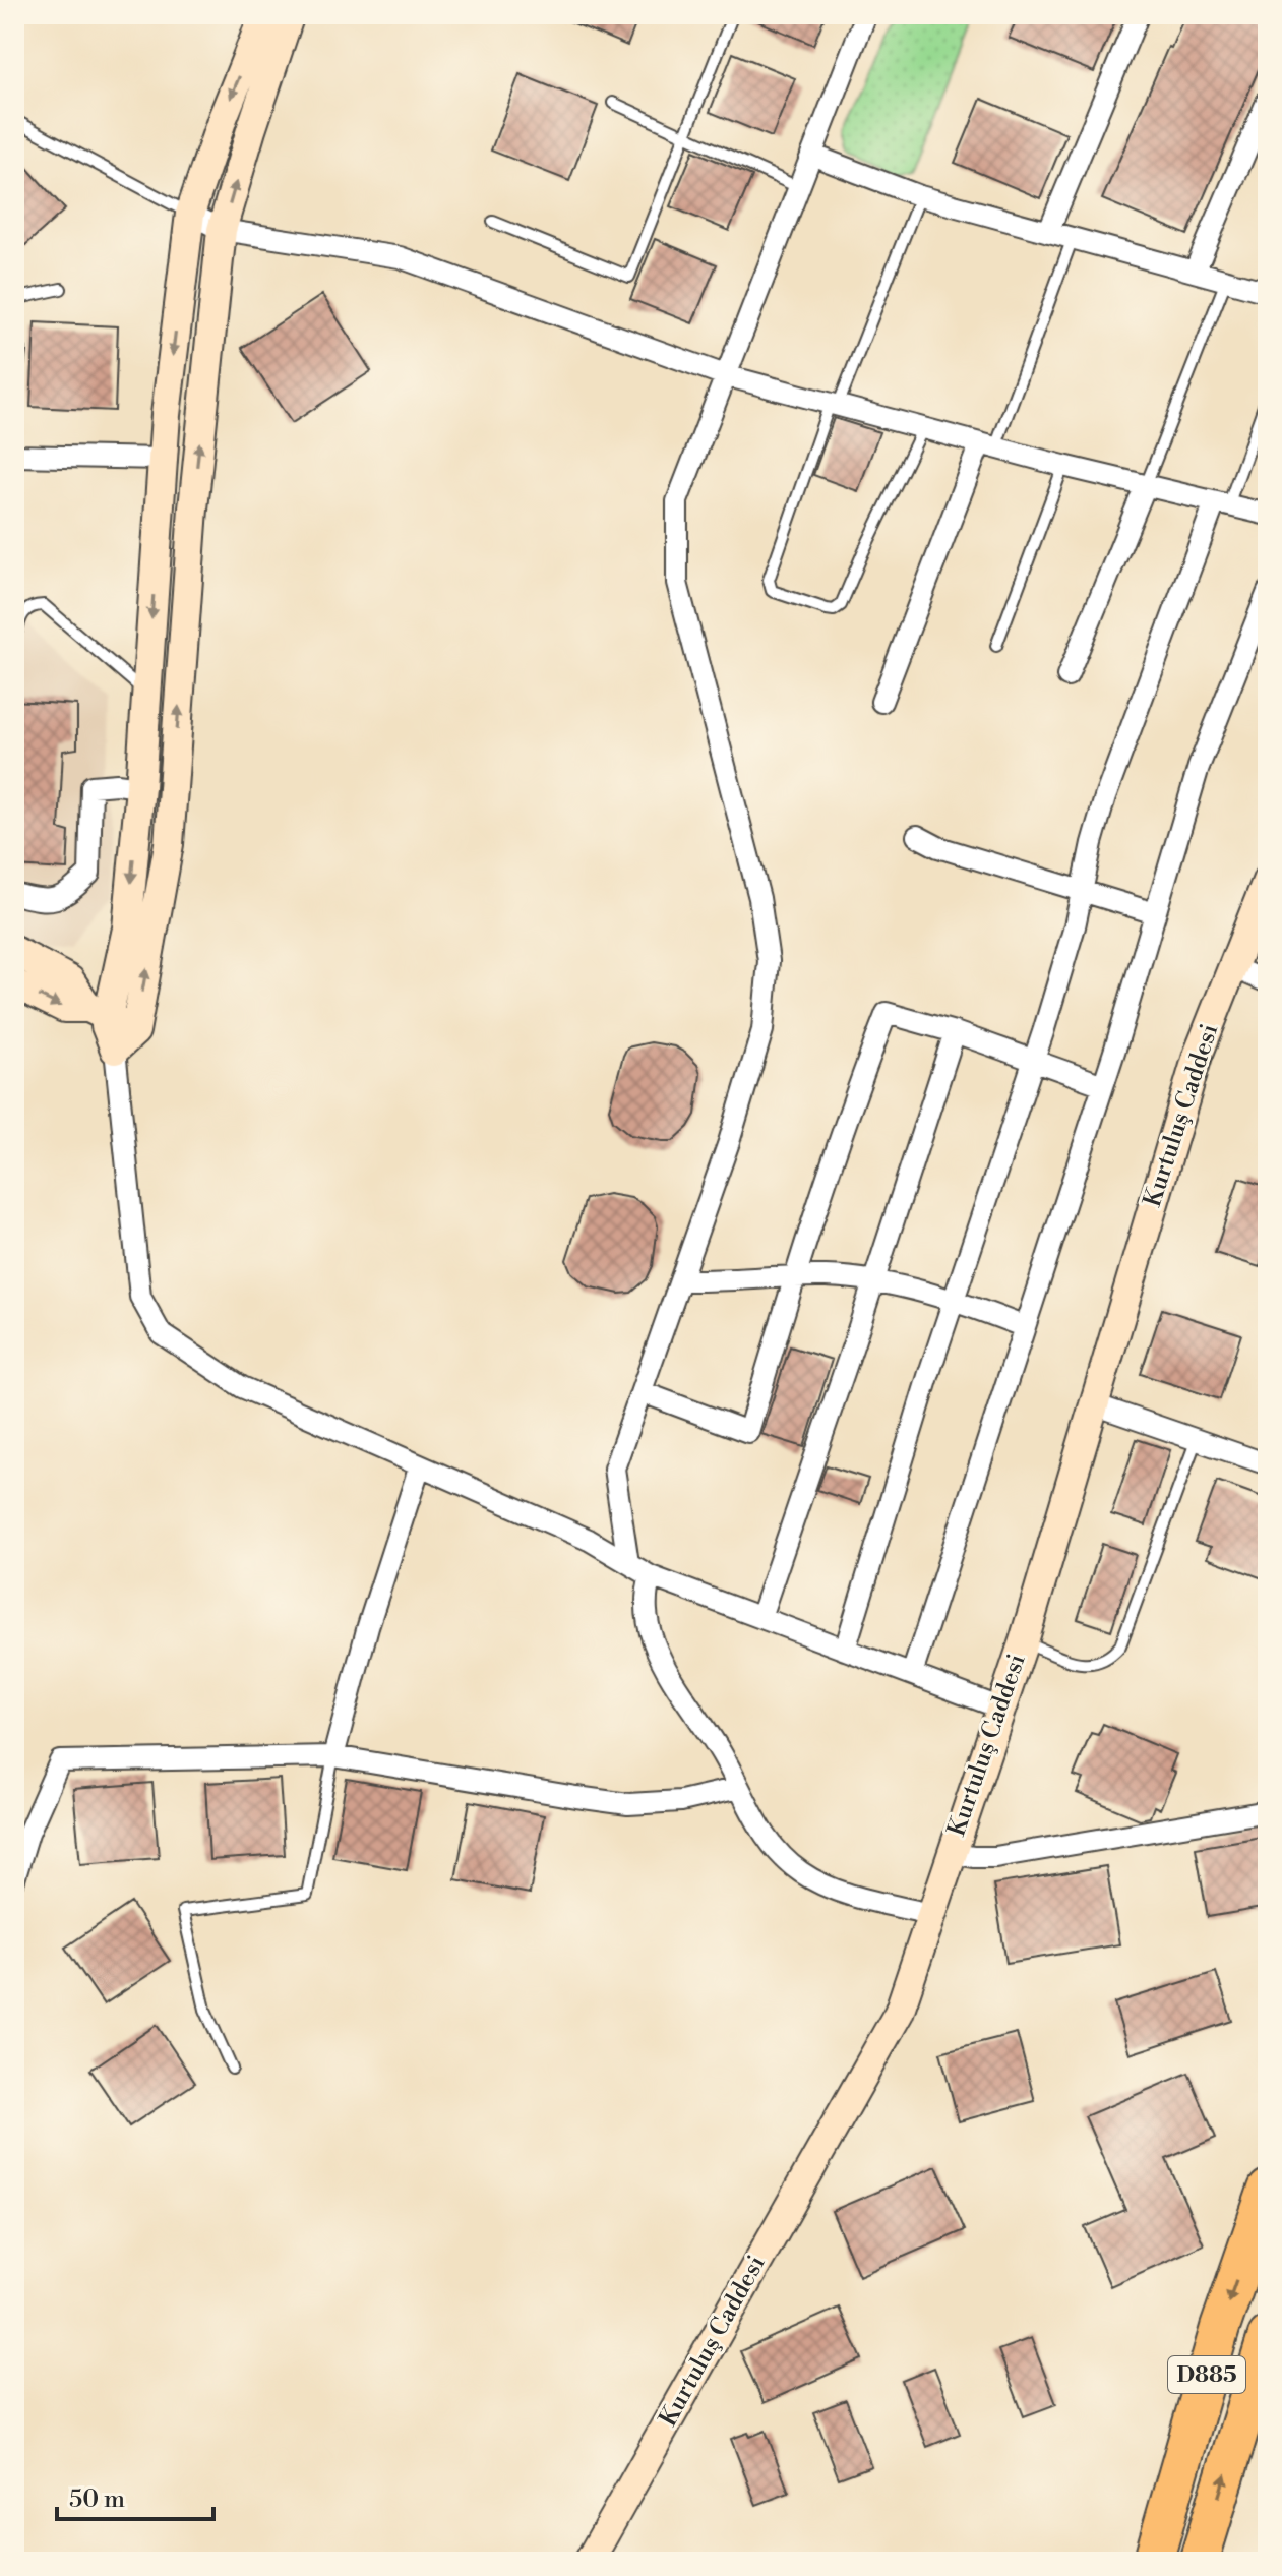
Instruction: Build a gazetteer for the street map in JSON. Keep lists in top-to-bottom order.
{
  "streets": {
    "highway": ["D885"],
    "street": ["Kurtuluş Caddesi"]
  },
  "scale_bar": "50 m"
}
